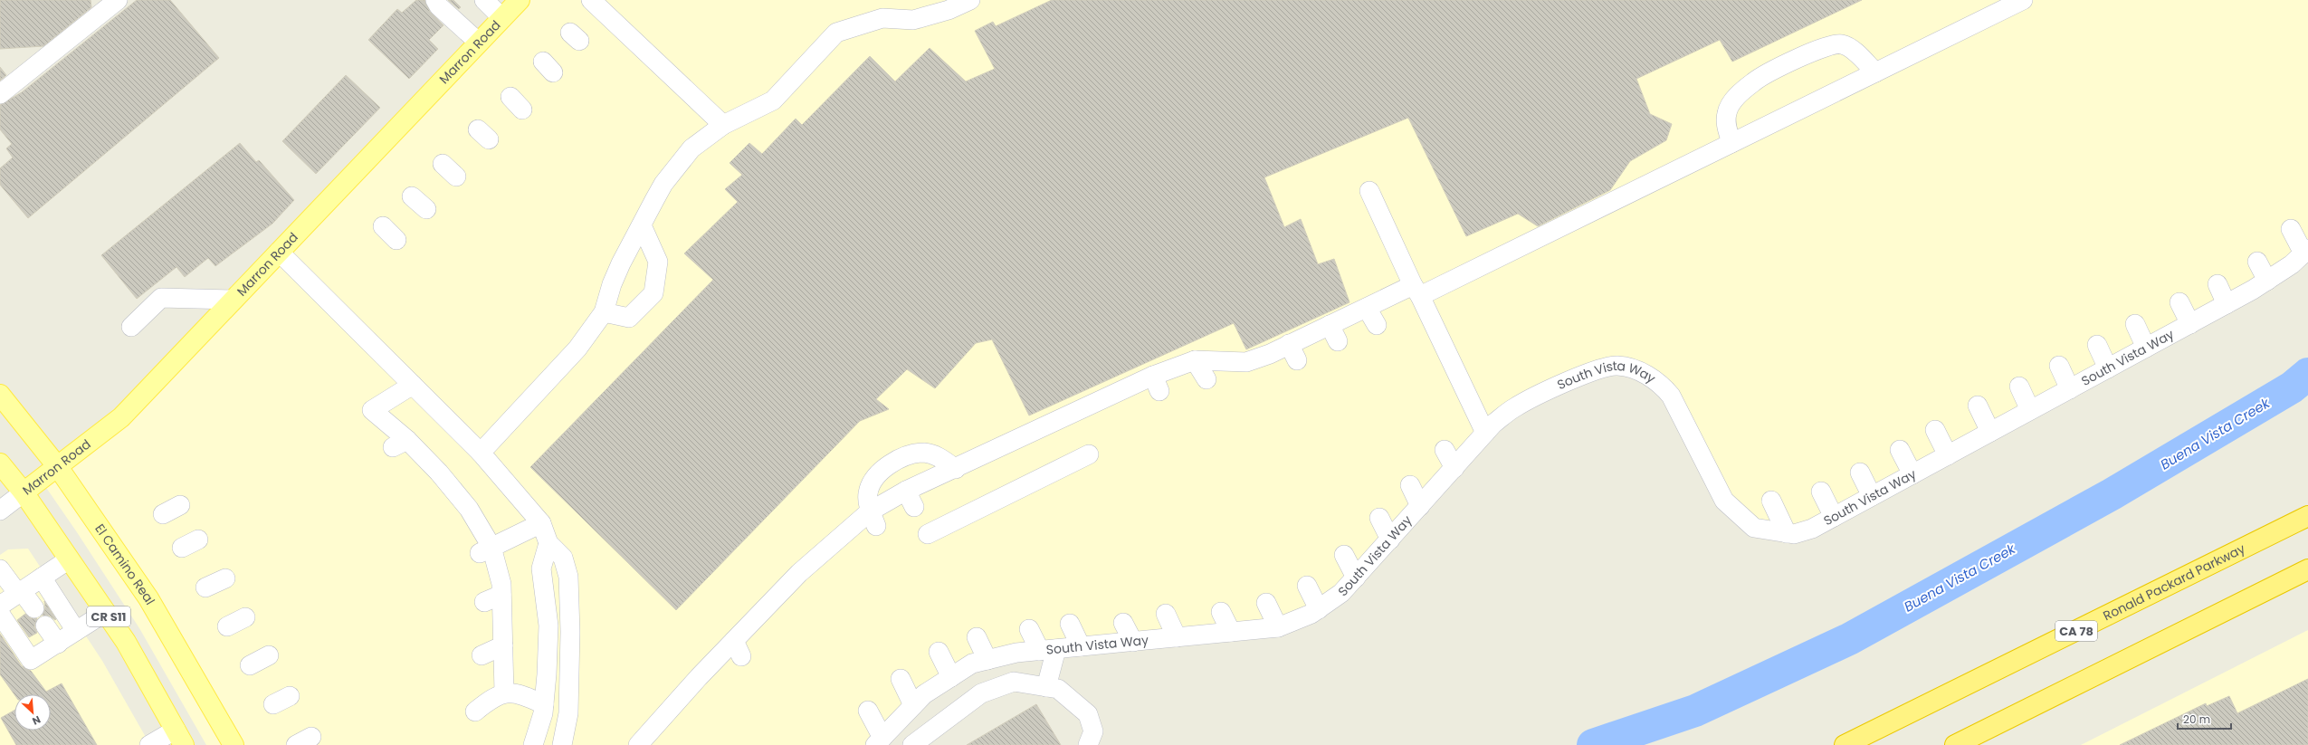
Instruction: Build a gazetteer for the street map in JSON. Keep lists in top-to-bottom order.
{
  "streets": {
    "highway": ["Ronald Packard Parkway", "CA 78"],
    "main road": ["Marron Road", "El Camino Real", "CR S11"],
    "street": ["South Vista Way"]
  },
  "crossings": [
    ["Marron Road", "El Camino Real"],
    ["Marron Road", "CR S11"]
  ],
  "water": ["Buena Vista Creek"],
  "scale_bar": "20 m",
  "north": "bottom right"
}
